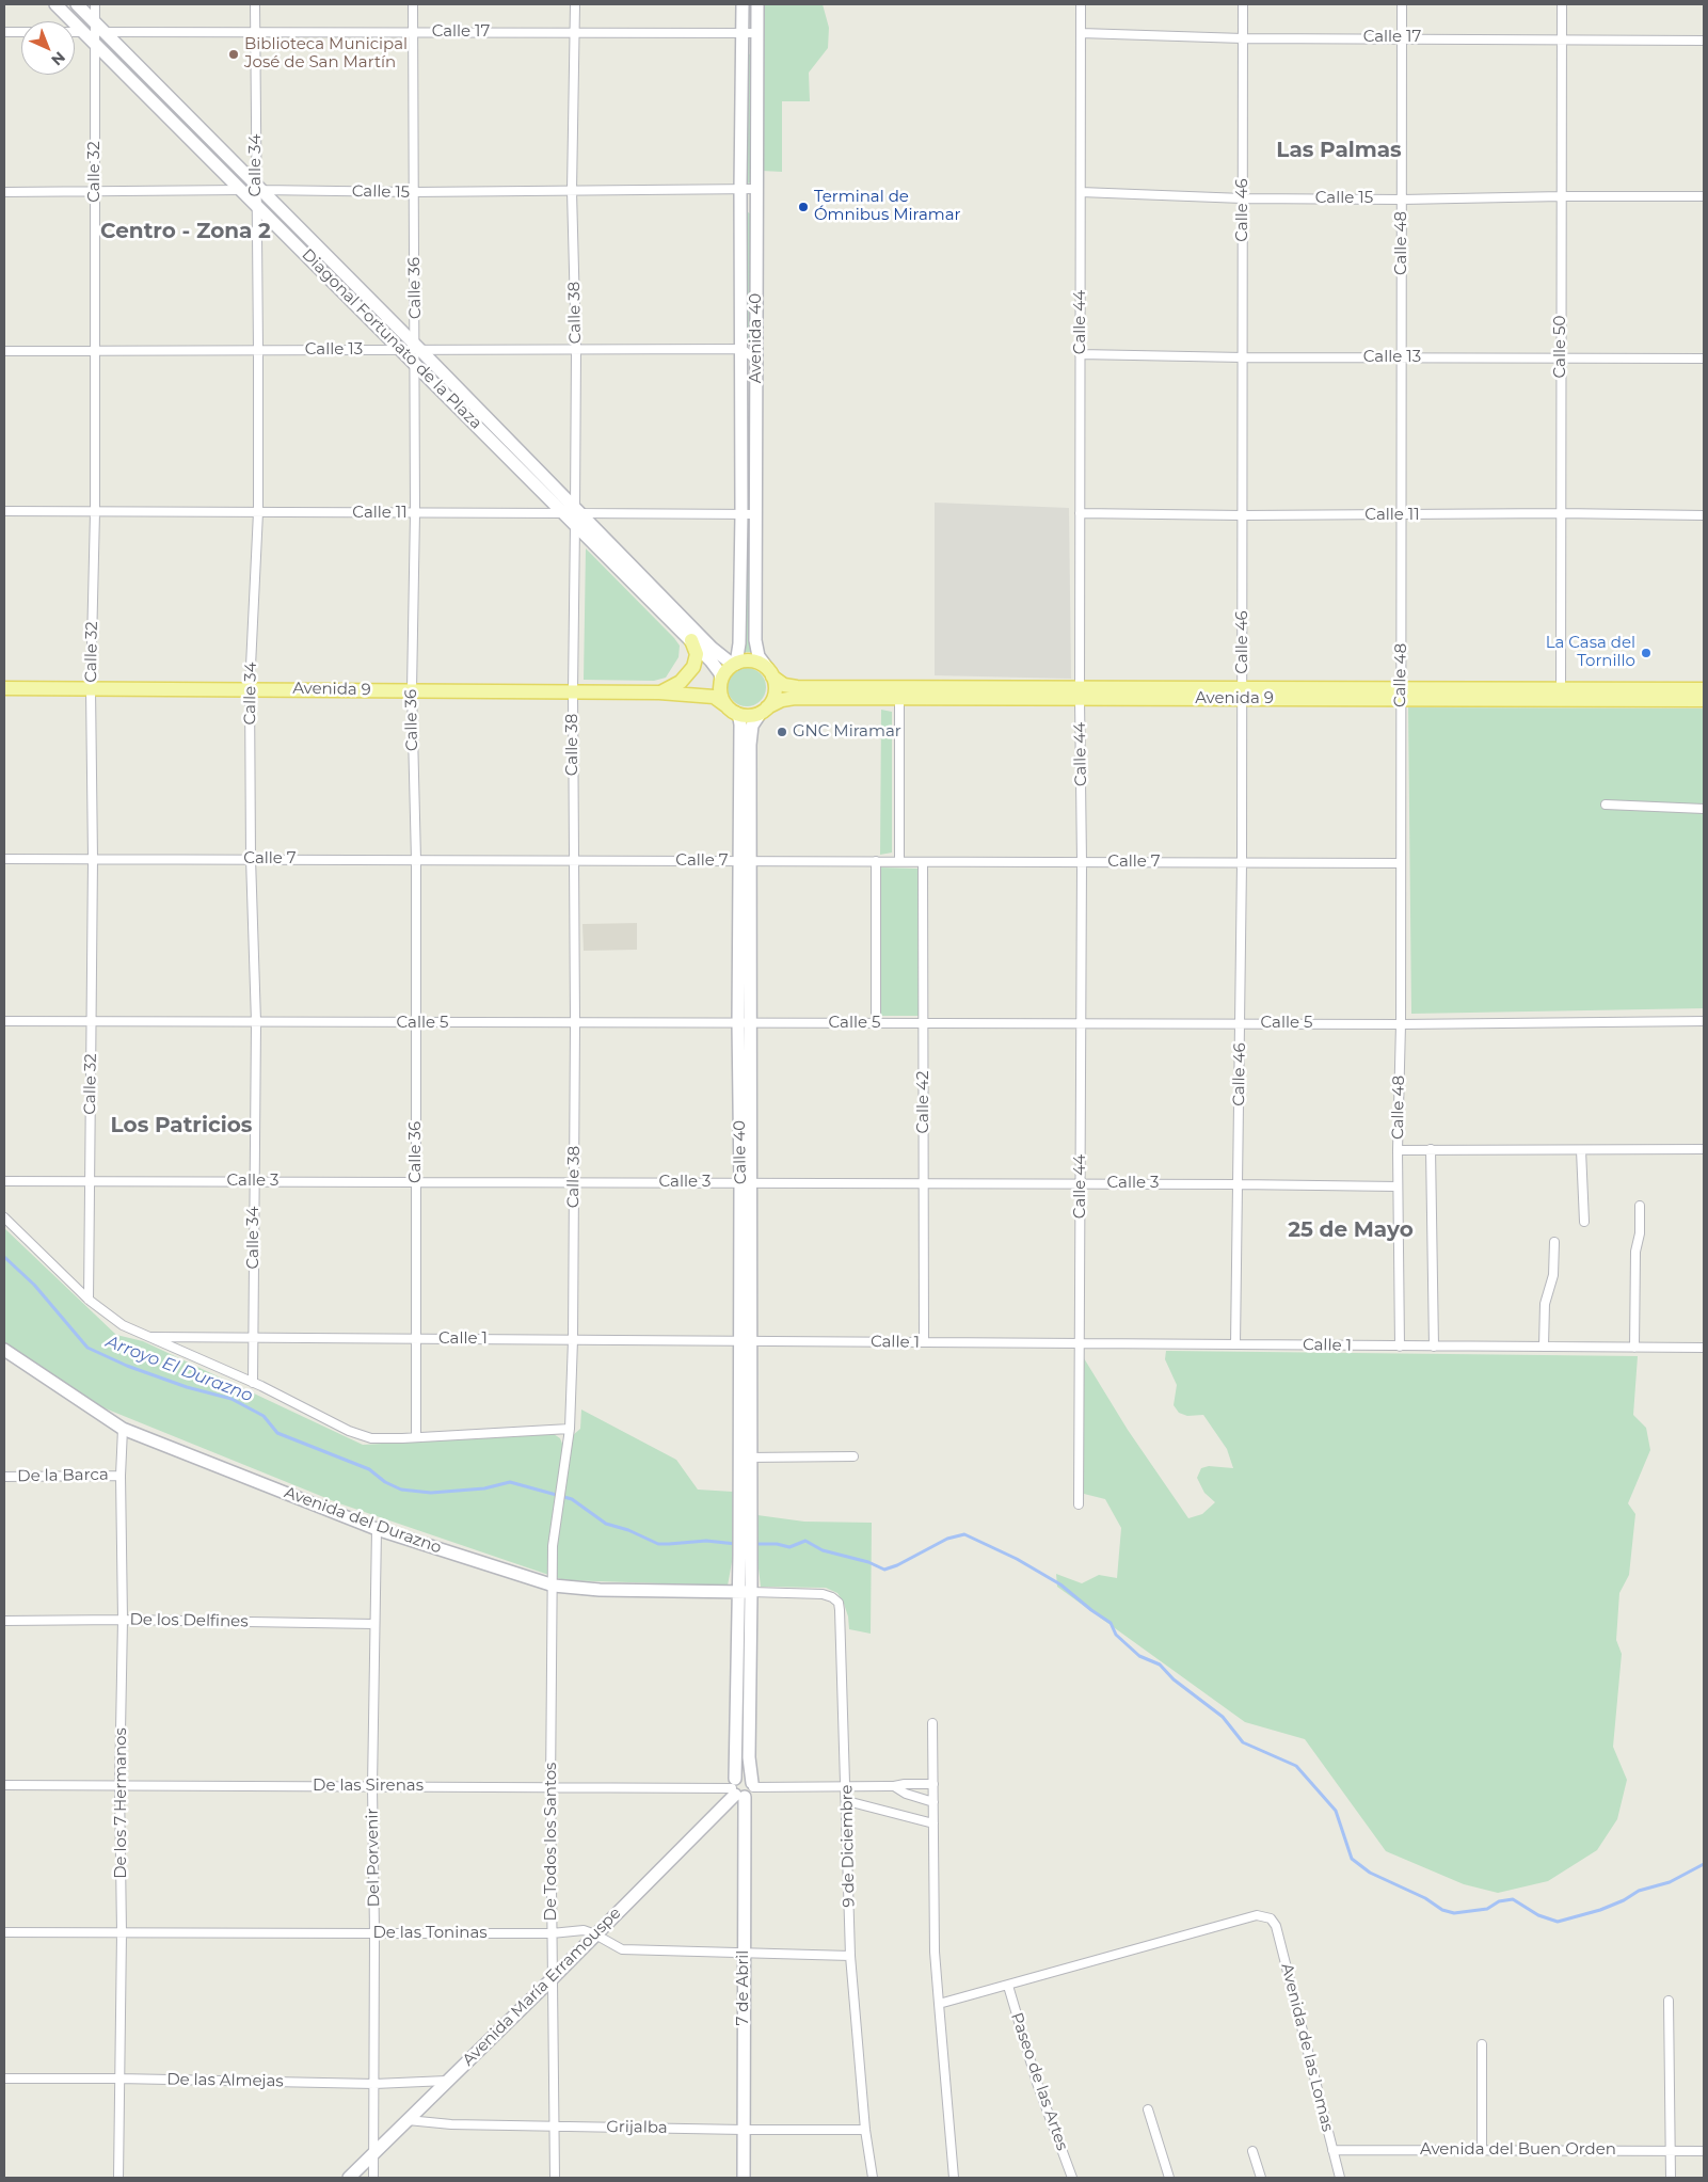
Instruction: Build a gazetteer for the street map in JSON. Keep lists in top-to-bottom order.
{
  "streets": {
    "main road": [
      "Avenida 40",
      "Diagonal Fortunato de la Plaza",
      "Avenida 9",
      "Calle 40",
      "Avenida del Durazno",
      "Avenida María Erramouspe",
      "7 de Abril"
    ],
    "street": [
      "Calle 17",
      "Calle 34",
      "Calle 32",
      "Calle 15",
      "Calle 46",
      "Calle 48",
      "Calle 36",
      "Calle 38",
      "Calle 44",
      "Calle 50",
      "Calle 13",
      "Calle 11",
      "Calle 7",
      "Calle 5",
      "Calle 42",
      "Calle 3",
      "Calle 1",
      "De la Barca",
      "De los Delfines",
      "De las Sirenas",
      "De los 7 Hermanos",
      "De Todos los Santos",
      "9 de Diciembre",
      "Del Porvenir",
      "De las Toninas",
      "Avenida de las Lomas",
      "De las Almejas",
      "Paseo de las Artes",
      "Grijalba",
      "Avenida del Buen Orden"
    ]
  },
  "crossings": [
    ["Calle 17", "Calle 34"],
    ["Calle 17", "Calle 32"],
    ["Calle 17", "Calle 46"],
    ["Calle 17", "Calle 48"],
    ["Calle 17", "Calle 36"],
    ["Calle 17", "Calle 38"],
    ["Calle 17", "Calle 44"],
    ["Calle 17", "Avenida 40"],
    ["Calle 17", "Diagonal Fortunato de la Plaza"],
    ["Calle 17", "Calle 50"],
    ["Calle 34", "Calle 15"],
    ["Calle 34", "Diagonal Fortunato de la Plaza"],
    ["Calle 34", "Calle 13"],
    ["Calle 34", "Calle 11"],
    ["Calle 34", "Avenida 9"],
    ["Calle 34", "Calle 7"],
    ["Calle 34", "Calle 5"],
    ["Calle 34", "Calle 3"],
    ["Calle 34", "Calle 1"],
    ["Calle 32", "Calle 15"],
    ["Calle 32", "Diagonal Fortunato de la Plaza"],
    ["Calle 32", "Calle 13"],
    ["Calle 32", "Calle 11"],
    ["Calle 32", "Avenida 9"],
    ["Calle 32", "Calle 7"],
    ["Calle 32", "Calle 5"],
    ["Calle 32", "Calle 3"],
    ["Calle 32", "Calle 1"],
    ["Calle 15", "Calle 46"],
    ["Calle 15", "Calle 48"],
    ["Calle 15", "Calle 36"],
    ["Calle 15", "Calle 38"],
    ["Calle 15", "Calle 44"],
    ["Calle 15", "Avenida 40"],
    ["Calle 15", "Diagonal Fortunato de la Plaza"],
    ["Calle 15", "Calle 50"],
    ["Calle 46", "Calle 13"],
    ["Calle 46", "Calle 11"],
    ["Calle 46", "Avenida 9"],
    ["Calle 46", "Calle 7"],
    ["Calle 46", "Calle 5"],
    ["Calle 46", "Calle 3"],
    ["Calle 46", "Calle 1"],
    ["Calle 48", "Calle 13"],
    ["Calle 48", "Calle 11"],
    ["Calle 48", "Avenida 9"],
    ["Calle 48", "Calle 7"],
    ["Calle 48", "Calle 5"],
    ["Calle 48", "Calle 3"],
    ["Calle 48", "Calle 1"],
    ["Calle 36", "Diagonal Fortunato de la Plaza"],
    ["Calle 36", "Calle 13"],
    ["Calle 36", "Calle 11"],
    ["Calle 36", "Avenida 9"],
    ["Calle 36", "Calle 7"],
    ["Calle 36", "Calle 5"],
    ["Calle 36", "Calle 3"],
    ["Calle 36", "Calle 1"],
    ["Calle 38", "Diagonal Fortunato de la Plaza"],
    ["Calle 38", "Calle 13"],
    ["Calle 38", "Calle 11"],
    ["Calle 38", "Avenida 9"],
    ["Calle 38", "Calle 7"],
    ["Calle 38", "Calle 5"],
    ["Calle 38", "Calle 3"],
    ["Calle 38", "Calle 1"],
    ["Calle 38", "De Todos los Santos"],
    ["Calle 44", "Calle 13"],
    ["Calle 44", "Calle 11"],
    ["Calle 44", "Avenida 9"],
    ["Calle 44", "Calle 7"],
    ["Calle 44", "Calle 5"],
    ["Calle 44", "Calle 3"],
    ["Calle 44", "Calle 1"],
    ["Avenida 40", "Diagonal Fortunato de la Plaza"],
    ["Avenida 40", "Calle 13"],
    ["Avenida 40", "Calle 11"],
    ["Avenida 40", "Avenida 9"],
    ["Avenida 40", "Calle 40"],
    ["Diagonal Fortunato de la Plaza", "Calle 13"],
    ["Diagonal Fortunato de la Plaza", "Calle 11"],
    ["Diagonal Fortunato de la Plaza", "Avenida 9"],
    ["Diagonal Fortunato de la Plaza", "Calle 40"],
    ["Calle 50", "Calle 13"],
    ["Calle 50", "Calle 11"],
    ["Calle 50", "Avenida 9"],
    ["Avenida 9", "Calle 40"],
    ["Calle 7", "Calle 42"],
    ["Calle 7", "Calle 40"],
    ["Calle 5", "Calle 42"],
    ["Calle 5", "Calle 40"],
    ["Calle 42", "Calle 3"],
    ["Calle 42", "Calle 1"],
    ["Calle 40", "Calle 3"],
    ["Calle 40", "Calle 1"],
    ["Calle 40", "7 de Abril"],
    ["De la Barca", "De los 7 Hermanos"],
    ["Avenida del Durazno", "De los 7 Hermanos"],
    ["Avenida del Durazno", "De Todos los Santos"],
    ["Avenida del Durazno", "9 de Diciembre"],
    ["Avenida del Durazno", "Del Porvenir"],
    ["Avenida del Durazno", "7 de Abril"],
    ["De los Delfines", "De los 7 Hermanos"],
    ["De los Delfines", "Del Porvenir"],
    ["De las Sirenas", "De los 7 Hermanos"],
    ["De las Sirenas", "De Todos los Santos"],
    ["De las Sirenas", "Del Porvenir"],
    ["De las Sirenas", "Avenida María Erramouspe"],
    ["De las Sirenas", "7 de Abril"],
    ["De los 7 Hermanos", "De las Toninas"],
    ["De los 7 Hermanos", "De las Almejas"],
    ["De Todos los Santos", "De las Toninas"],
    ["De Todos los Santos", "Avenida María Erramouspe"],
    ["De Todos los Santos", "Grijalba"],
    ["9 de Diciembre", "De las Toninas"],
    ["9 de Diciembre", "7 de Abril"],
    ["9 de Diciembre", "Grijalba"],
    ["Del Porvenir", "De las Toninas"],
    ["Del Porvenir", "Avenida María Erramouspe"],
    ["Del Porvenir", "De las Almejas"],
    ["De las Toninas", "Avenida María Erramouspe"],
    ["De las Toninas", "7 de Abril"],
    ["Avenida María Erramouspe", "7 de Abril"],
    ["Avenida María Erramouspe", "De las Almejas"],
    ["Avenida María Erramouspe", "Grijalba"],
    ["7 de Abril", "Grijalba"],
    ["Avenida de las Lomas", "Paseo de las Artes"],
    ["Avenida de las Lomas", "Avenida del Buen Orden"]
  ],
  "districts": [
    "Las Palmas",
    "Centro - Zona 2",
    "Los Patricios",
    "25 de Mayo"
  ],
  "water": ["Arroyo El Durazno"],
  "places": [
    "Biblioteca Municipal José de San Martín",
    "Terminal de Ómnibus Miramar",
    "La Casa del Tornillo",
    "GNC Miramar"
  ],
  "north": "bottom right"
}
